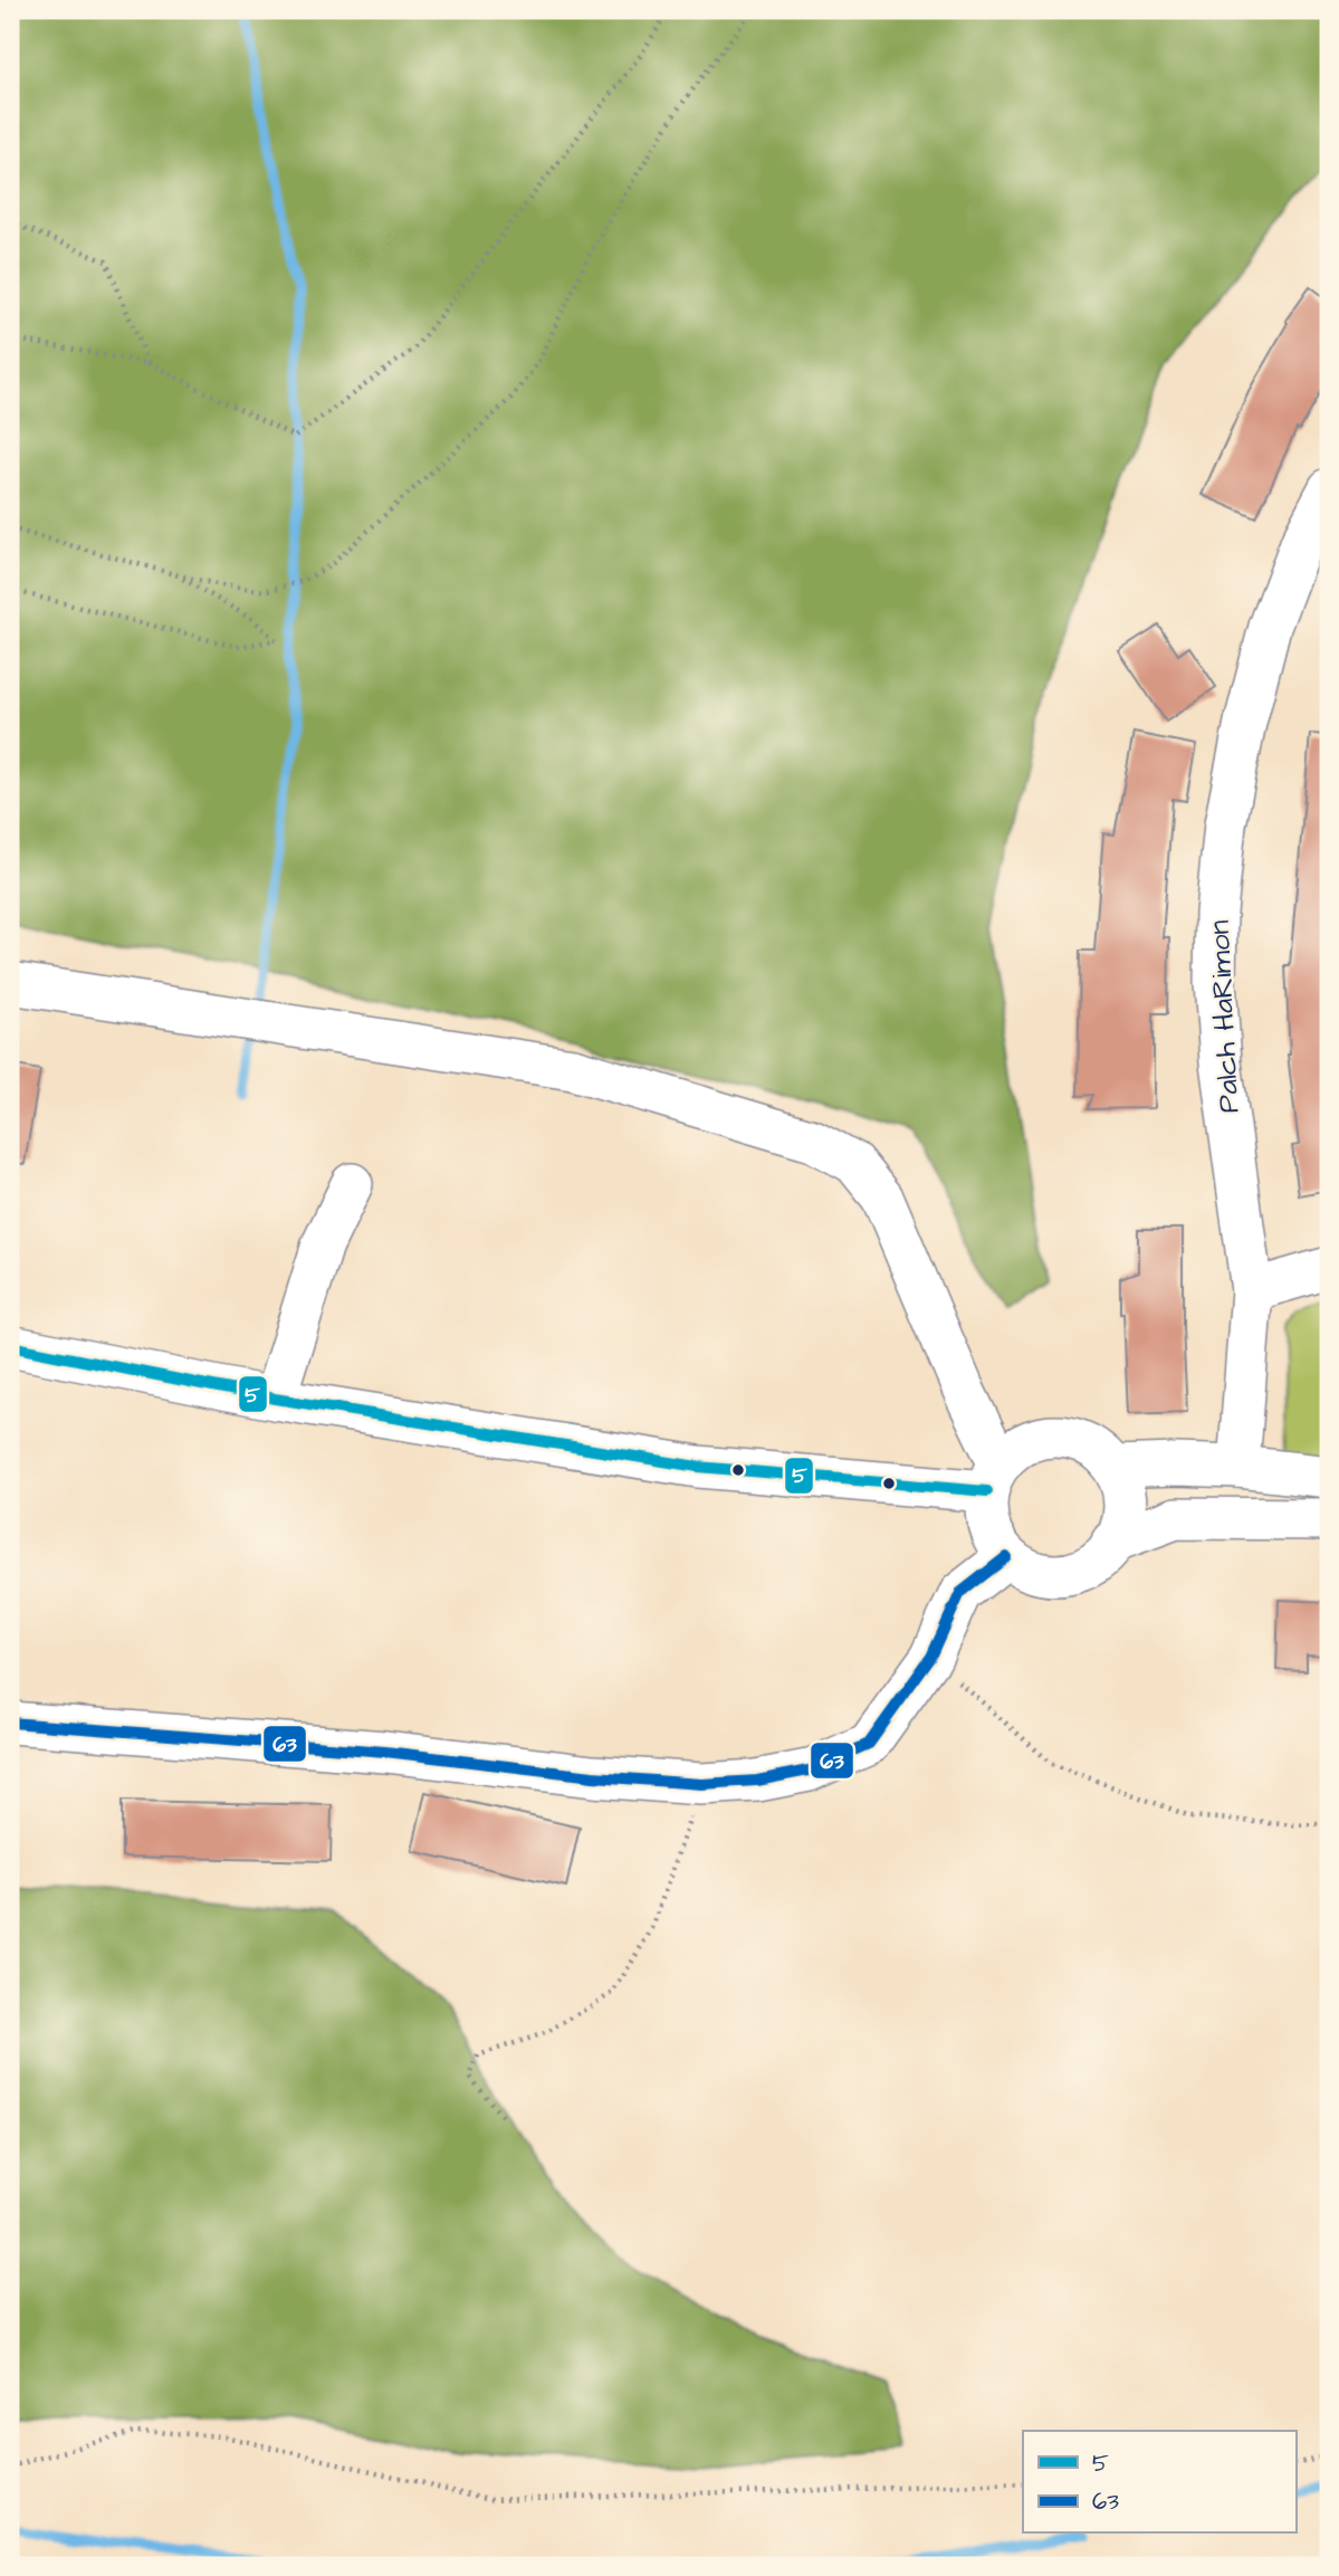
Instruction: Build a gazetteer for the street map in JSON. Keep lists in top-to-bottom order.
{
  "streets": {
    "street": ["Palch HaRimon"]
  },
  "lines": ["transit line 5", "transit line 63"],
  "legend": ["5", "63"]
}
